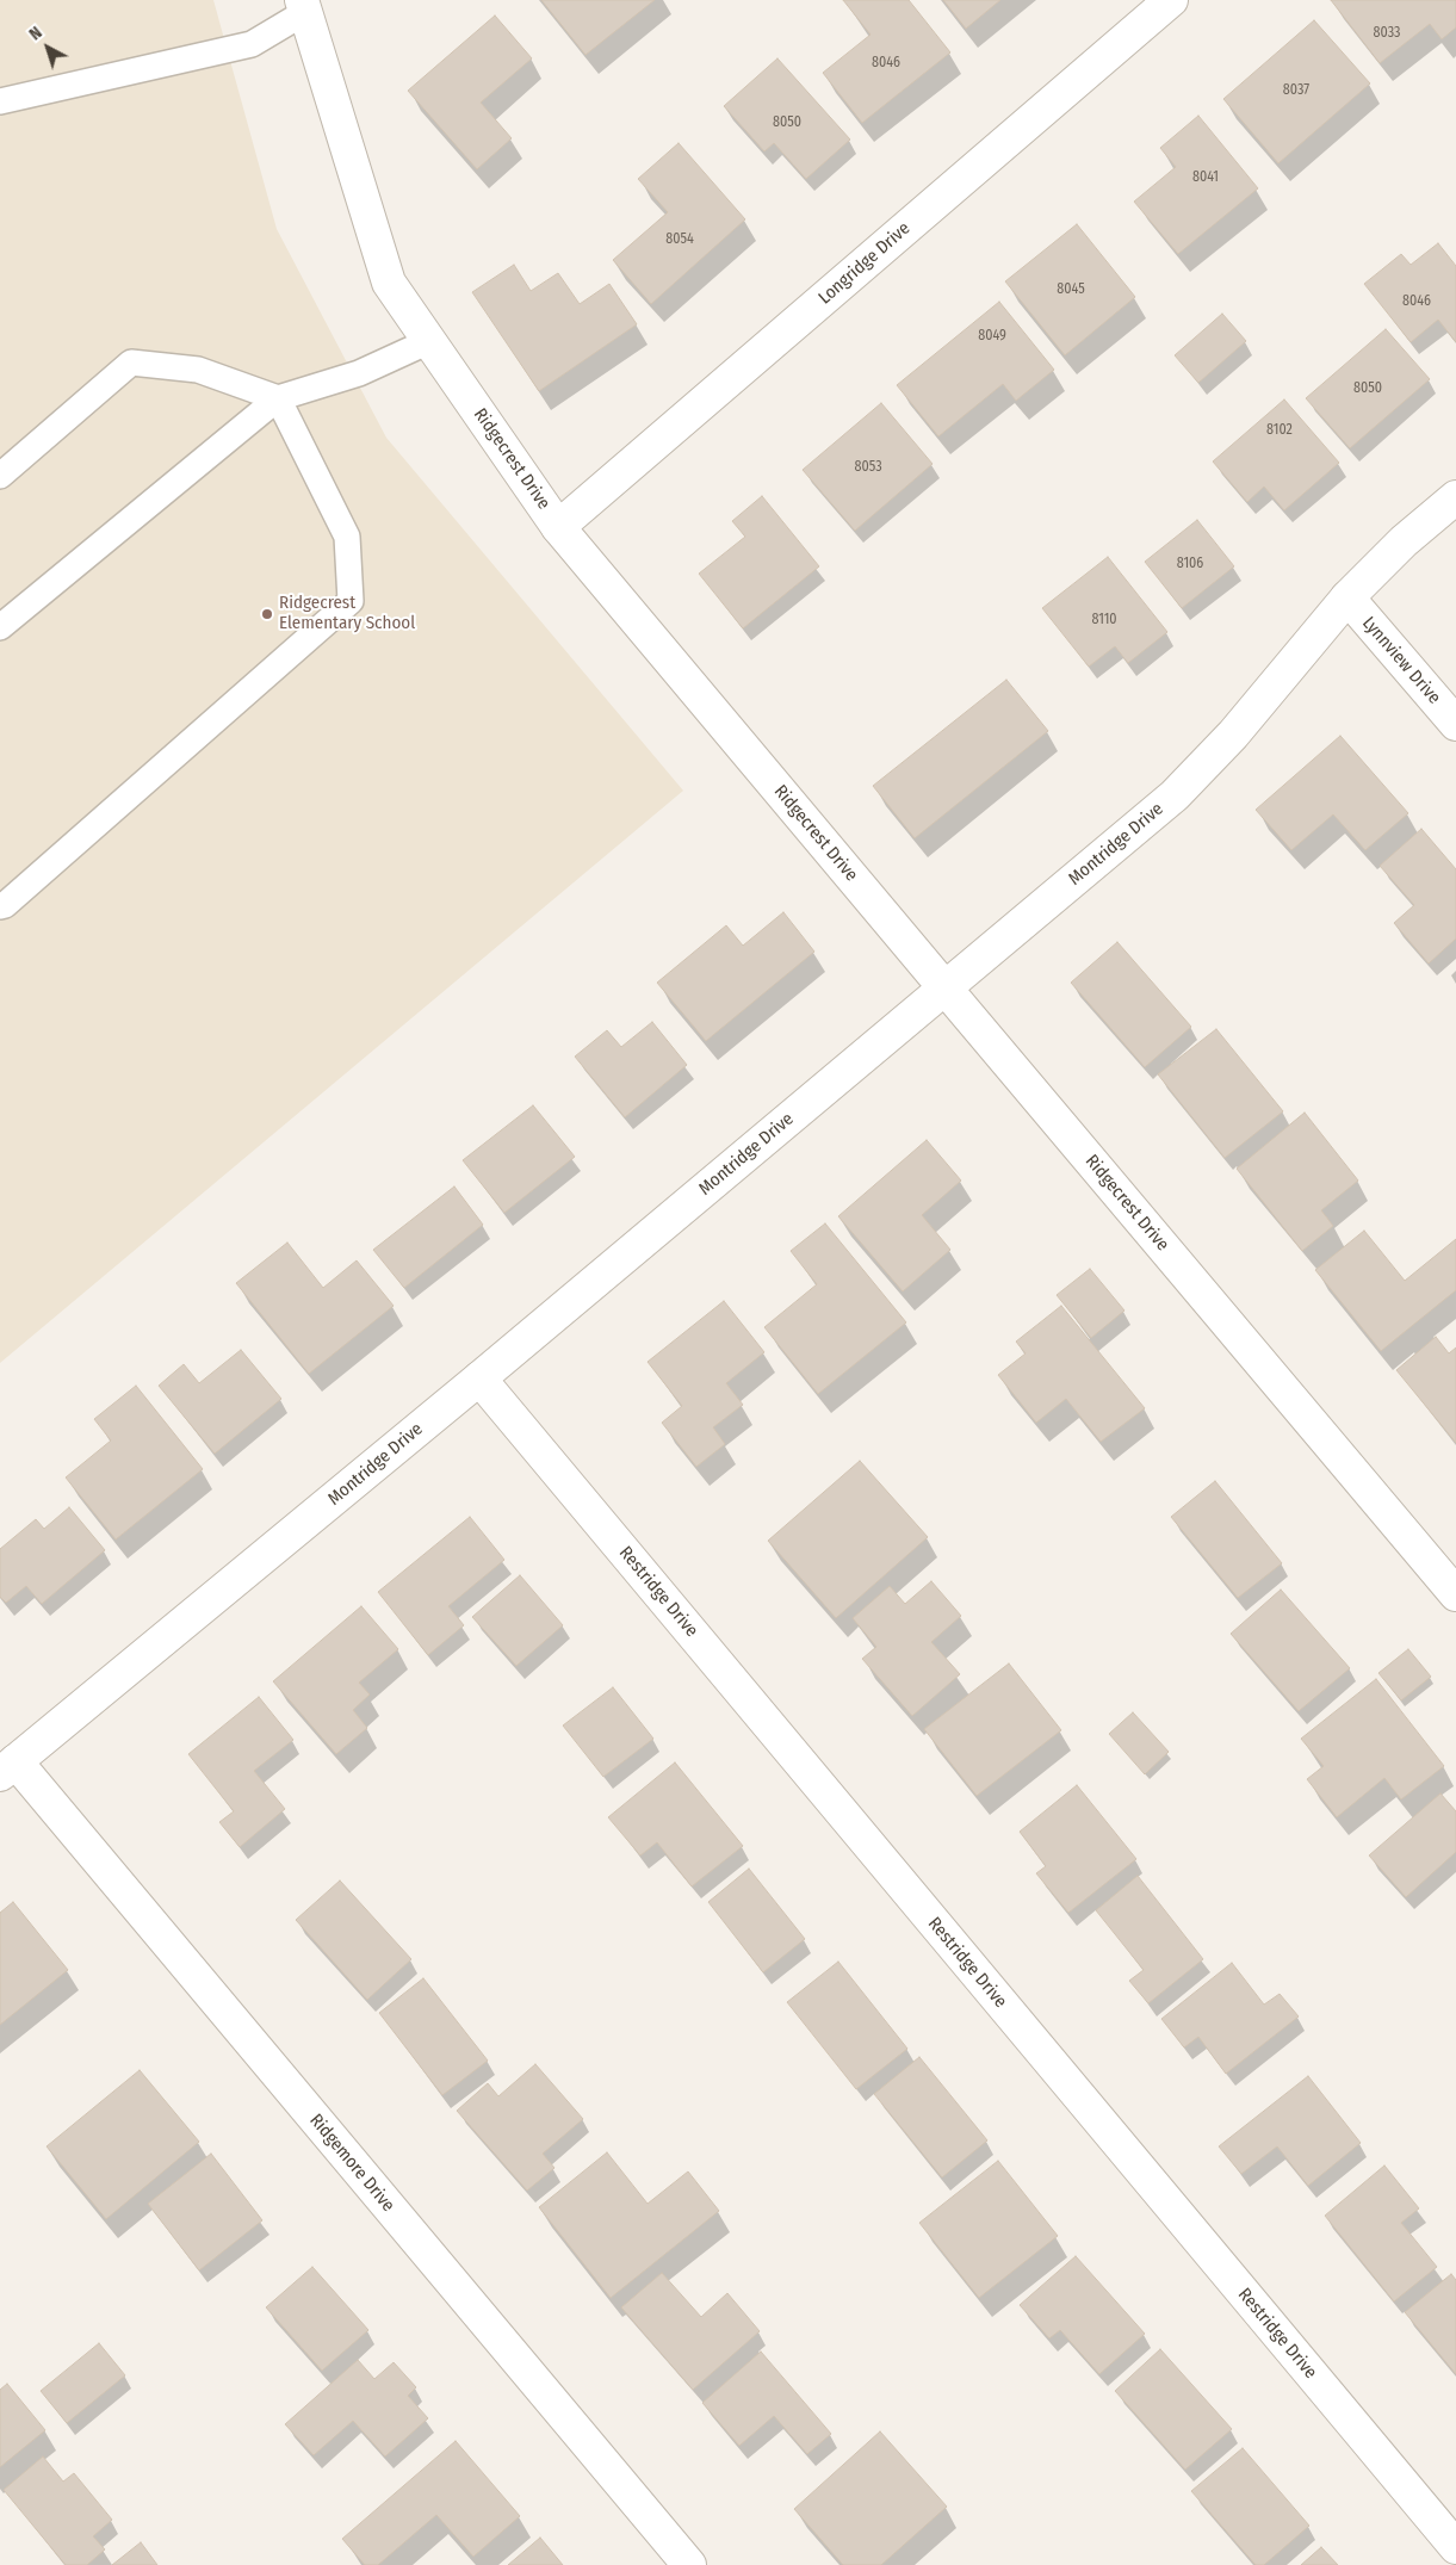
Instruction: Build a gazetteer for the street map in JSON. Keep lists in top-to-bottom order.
{
  "streets": {
    "street": [
      "Longridge Drive",
      "Ridgecrest Drive",
      "Lynnview Drive",
      "Montridge Drive",
      "Restridge Drive",
      "Ridgemore Drive"
    ]
  },
  "crossings": [
    ["Longridge Drive", "Ridgecrest Drive"],
    ["Ridgecrest Drive", "Montridge Drive"],
    ["Lynnview Drive", "Montridge Drive"],
    ["Montridge Drive", "Restridge Drive"],
    ["Montridge Drive", "Ridgemore Drive"]
  ],
  "places": ["Ridgecrest Elementary School"],
  "house_numbers": [
    "8033",
    "8046",
    "8037",
    "8050",
    "8041",
    "8054",
    "8045",
    "8046",
    "8049",
    "8050",
    "8102",
    "8053",
    "8106",
    "8110"
  ],
  "north": "top left"
}
